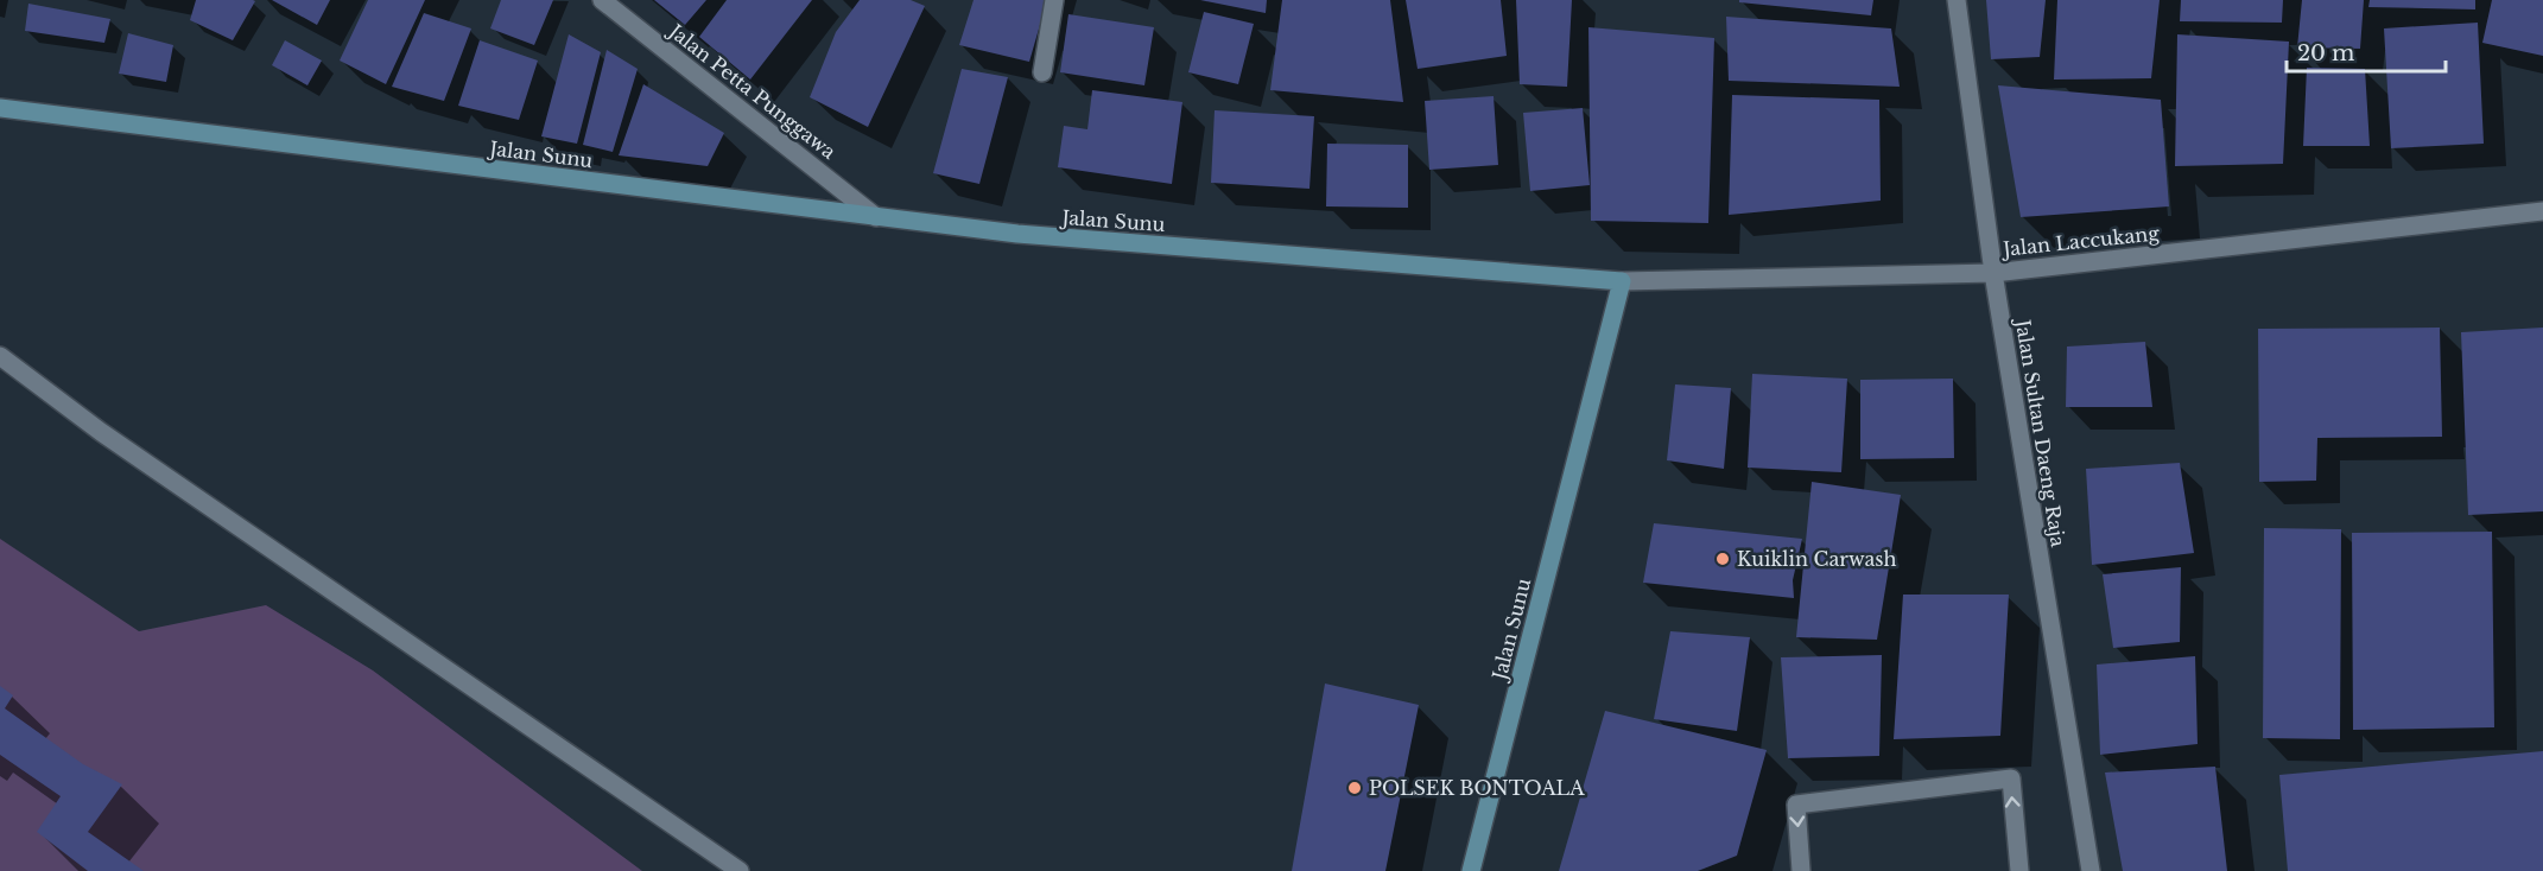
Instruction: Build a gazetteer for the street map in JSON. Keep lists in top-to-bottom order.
{
  "streets": {
    "main road": ["Jalan Sunu"],
    "street": ["Jalan Petta Punggawa", "Jalan Laccukang", "Jalan Sultan Daeng Raja"]
  },
  "crossings": [
    ["Jalan Petta Punggawa", "Jalan Sunu"],
    ["Jalan Sunu", "Jalan Laccukang"],
    ["Jalan Laccukang", "Jalan Sultan Daeng Raja"]
  ],
  "places": ["Kuiklin Carwash", "POLSEK BONTOALA"],
  "scale_bar": "20 m"
}
